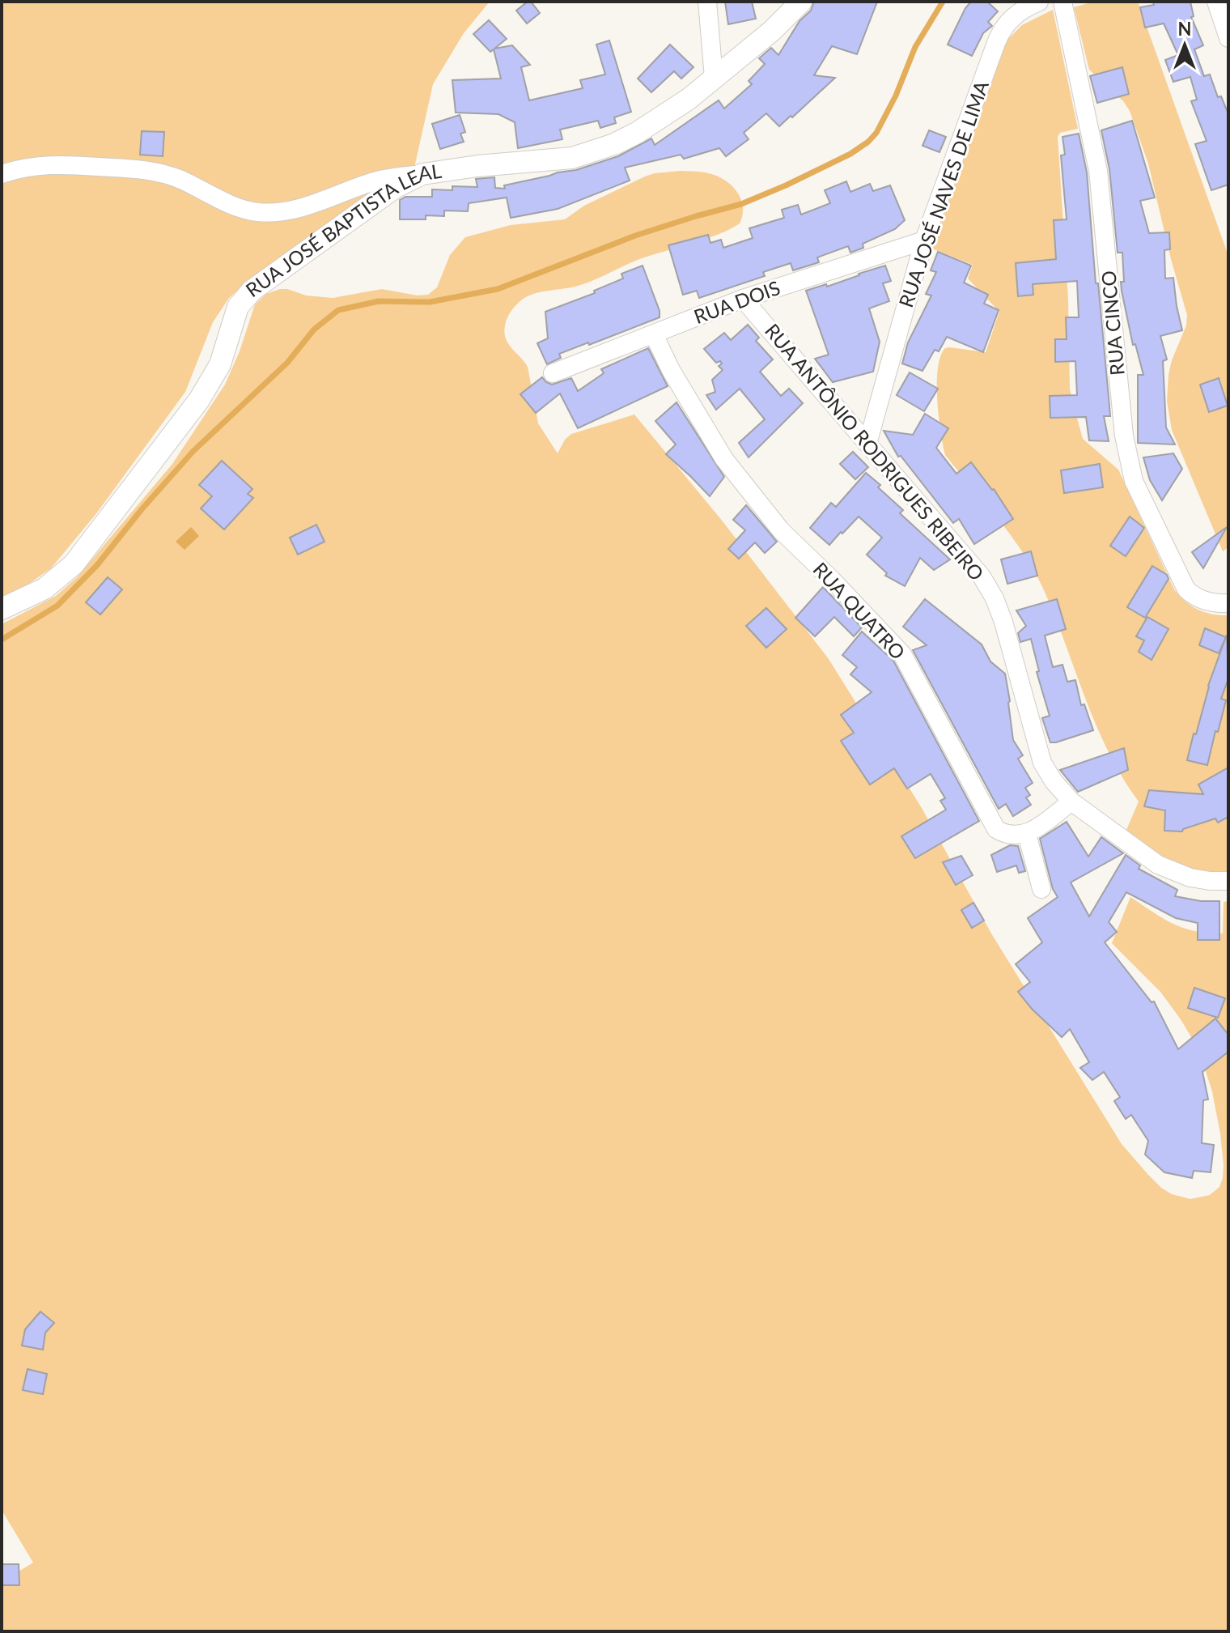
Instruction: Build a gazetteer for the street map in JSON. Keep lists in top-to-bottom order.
{
  "streets": {
    "street": [
      "RUA JOSÉ NAVES DE LIMA",
      "RUA JOSÉ BAPTISTA LEAL",
      "RUA DOIS",
      "RUA CINCO",
      "RUA ANTÔNIO RODRIGUES RIBEIRO",
      "RUA QUATRO"
    ]
  },
  "crossings": [
    ["RUA JOSÉ NAVES DE LIMA", "RUA DOIS"],
    ["RUA JOSÉ NAVES DE LIMA", "RUA ANTÔNIO RODRIGUES RIBEIRO"],
    ["RUA DOIS", "RUA ANTÔNIO RODRIGUES RIBEIRO"],
    ["RUA DOIS", "RUA QUATRO"]
  ],
  "north": "top"
}
